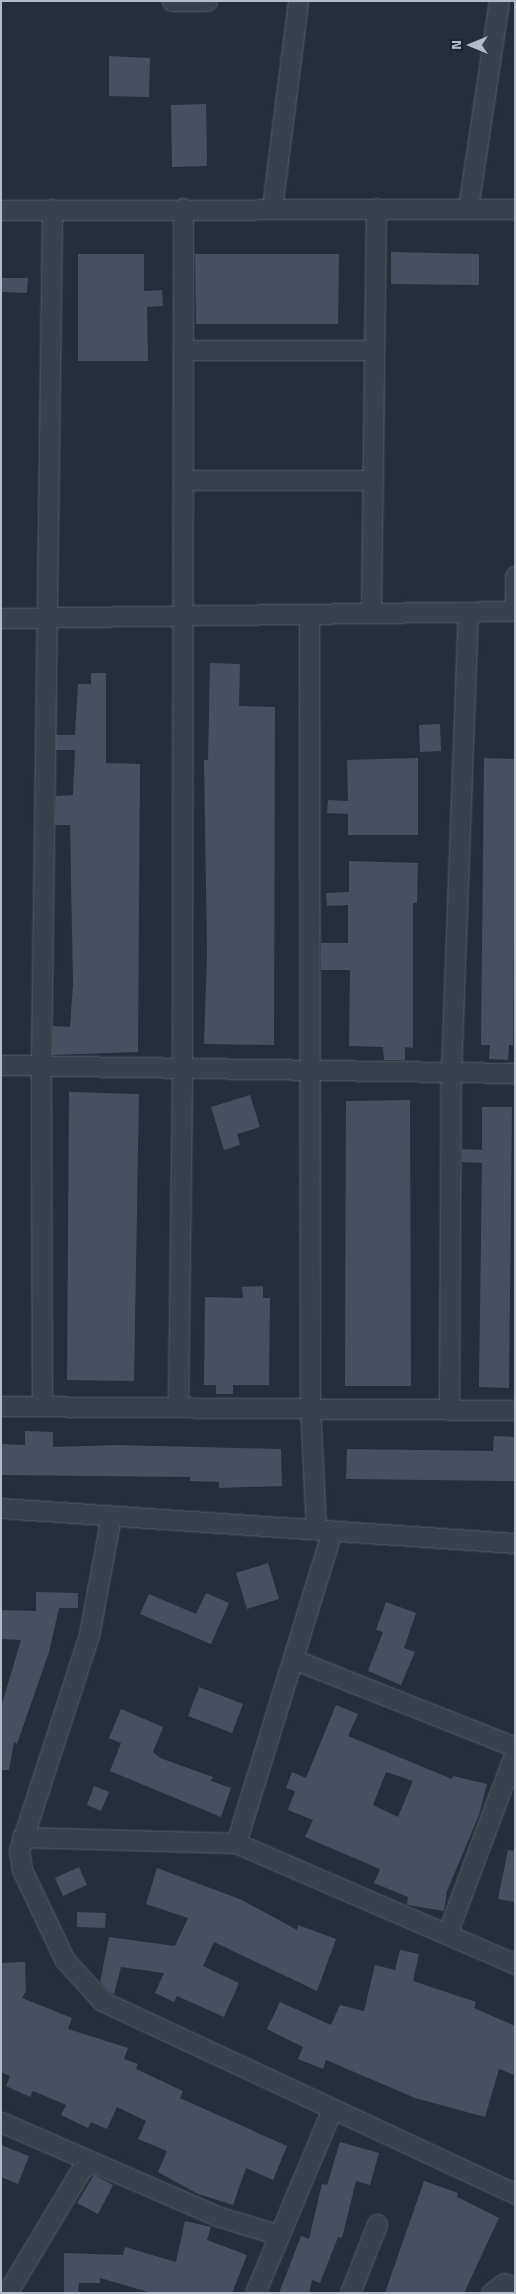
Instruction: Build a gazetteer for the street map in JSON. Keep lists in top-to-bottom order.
{
  "north": "left"
}
